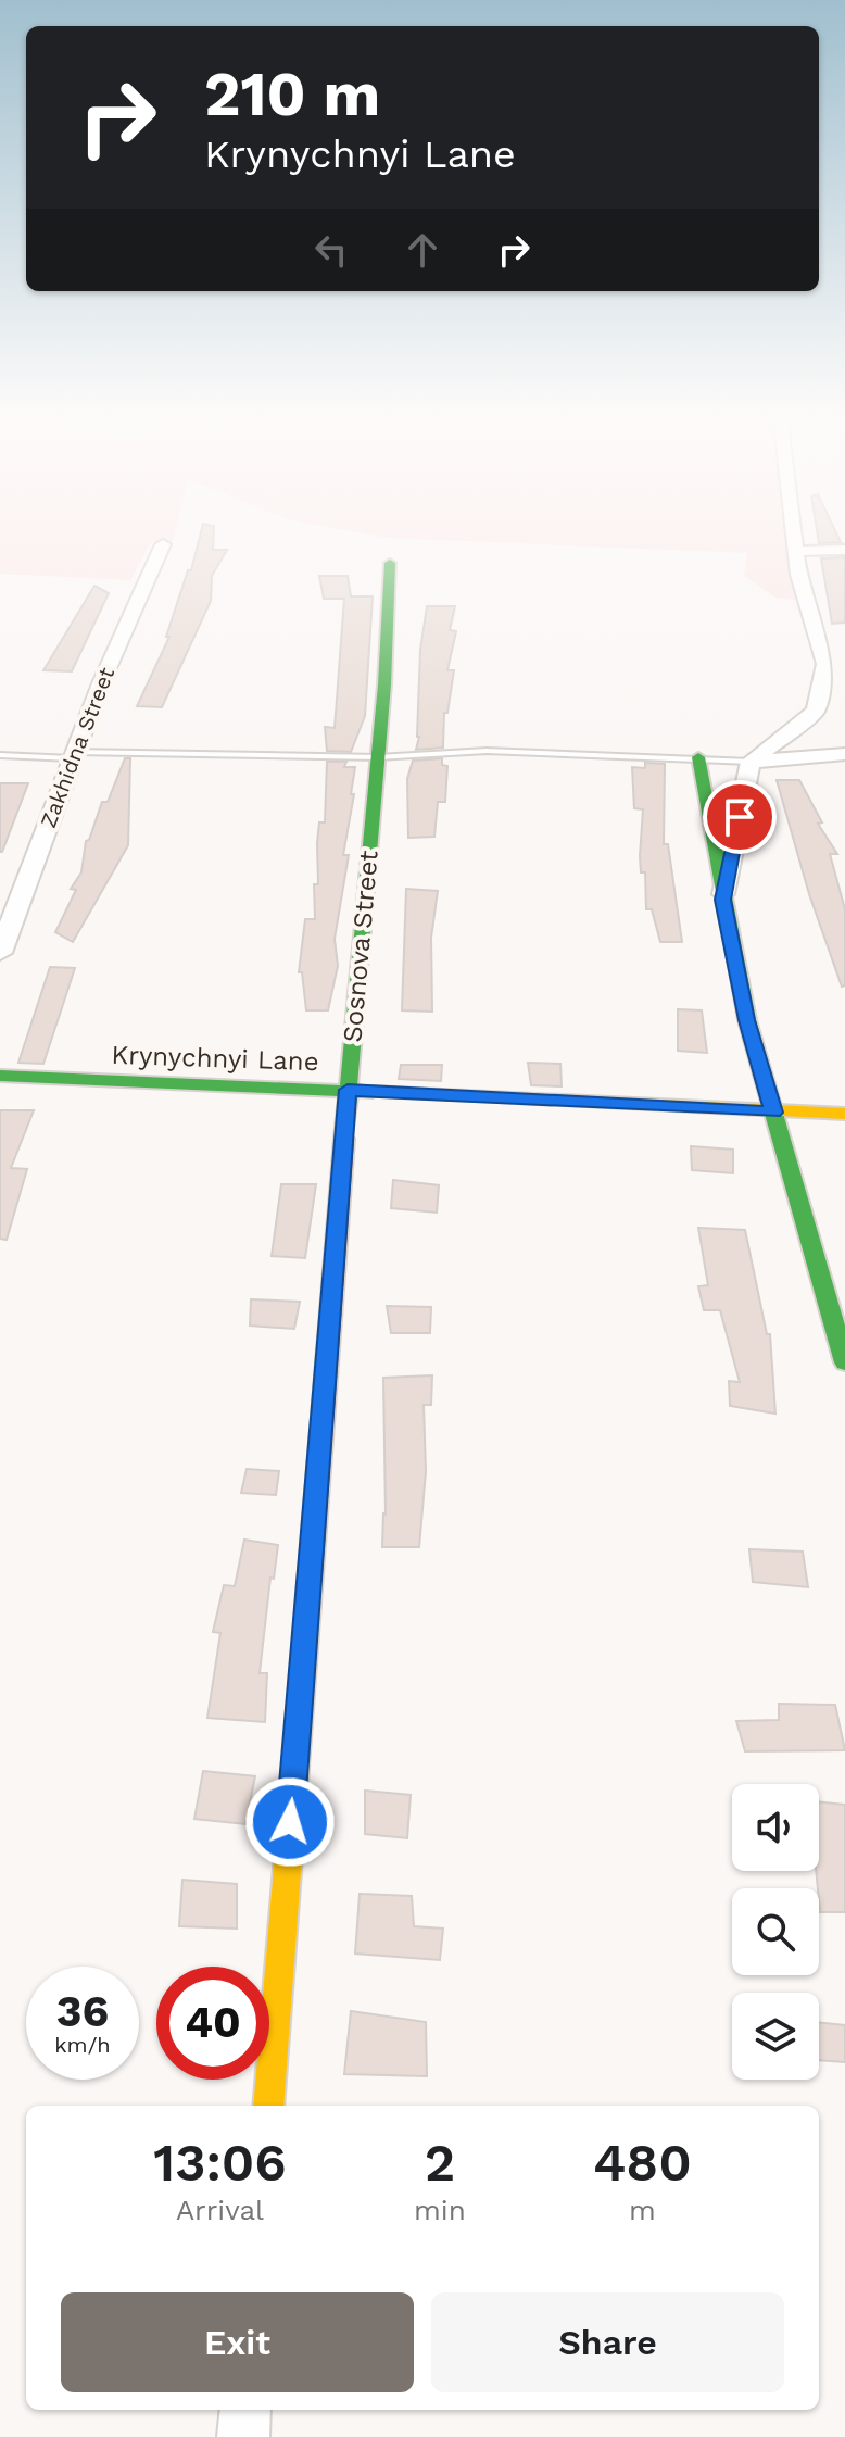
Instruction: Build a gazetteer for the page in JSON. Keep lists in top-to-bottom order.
{
  "streets": {
    "street": ["Zakhidna Street", "Sosnova Street", "Krynychnyi Lane"]
  },
  "crossings": [
    ["Sosnova Street", "Krynychnyi Lane"]
  ],
  "page": {
    "turn": ["210 m", "Krynychnyi Lane"],
    "speed": "36 km/h",
    "limit": "40",
    "eta": [
      "13:06",
      "Arrival",
      "2",
      "min",
      "480",
      "m"
    ],
    "buttons": ["Exit", "Share"]
  }
}
